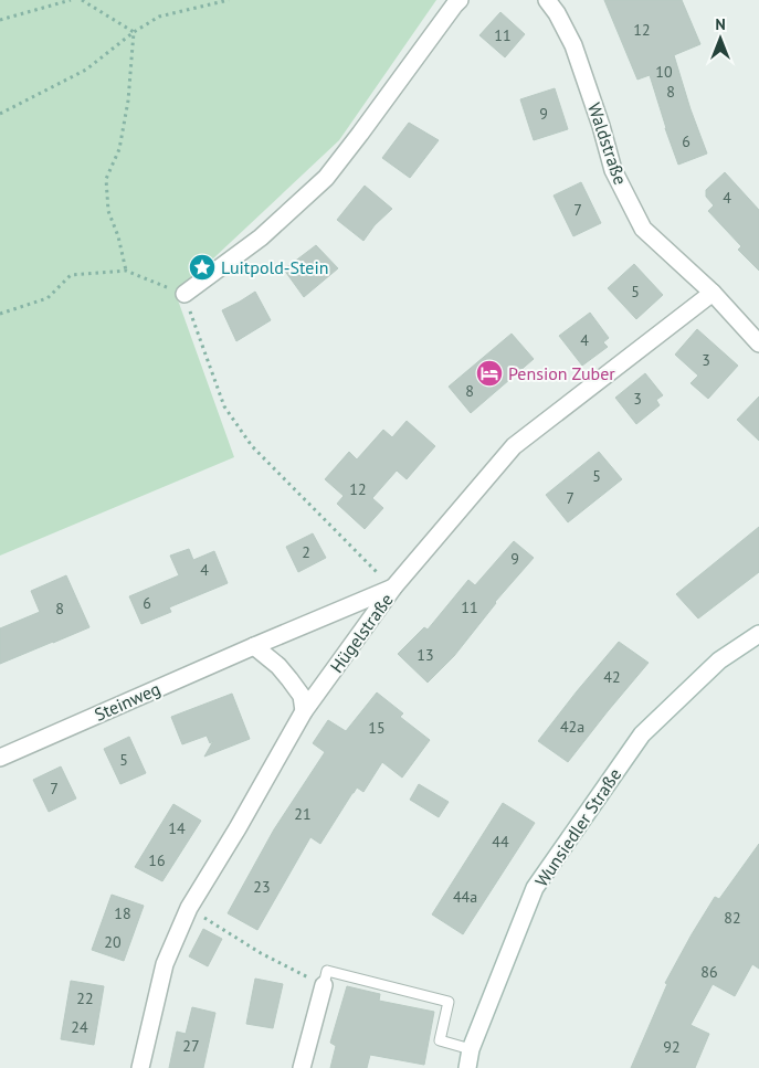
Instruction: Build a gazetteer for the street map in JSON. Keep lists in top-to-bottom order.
{
  "streets": {
    "street": [
      "Waldstraße",
      "Hügelstraße",
      "Steinweg",
      "Wunsiedler Straße"
    ]
  },
  "crossings": [
    ["Waldstraße", "Hügelstraße"],
    ["Hügelstraße", "Steinweg"]
  ],
  "places": {
    "place": ["Luitpold-Stein"],
    "hotel": ["Pension Zuber"]
  },
  "house_numbers": [
    "12",
    "11",
    "10",
    "8",
    "9",
    "6",
    "4",
    "7",
    "5",
    "4",
    "3",
    "8",
    "3",
    "5",
    "12",
    "7",
    "2",
    "9",
    "4",
    "6",
    "11",
    "8",
    "13",
    "42",
    "42a",
    "15",
    "5",
    "7",
    "21",
    "14",
    "44",
    "16",
    "23",
    "44a",
    "18",
    "82",
    "20",
    "86",
    "22",
    "24",
    "27",
    "92"
  ],
  "north": "top"
}
